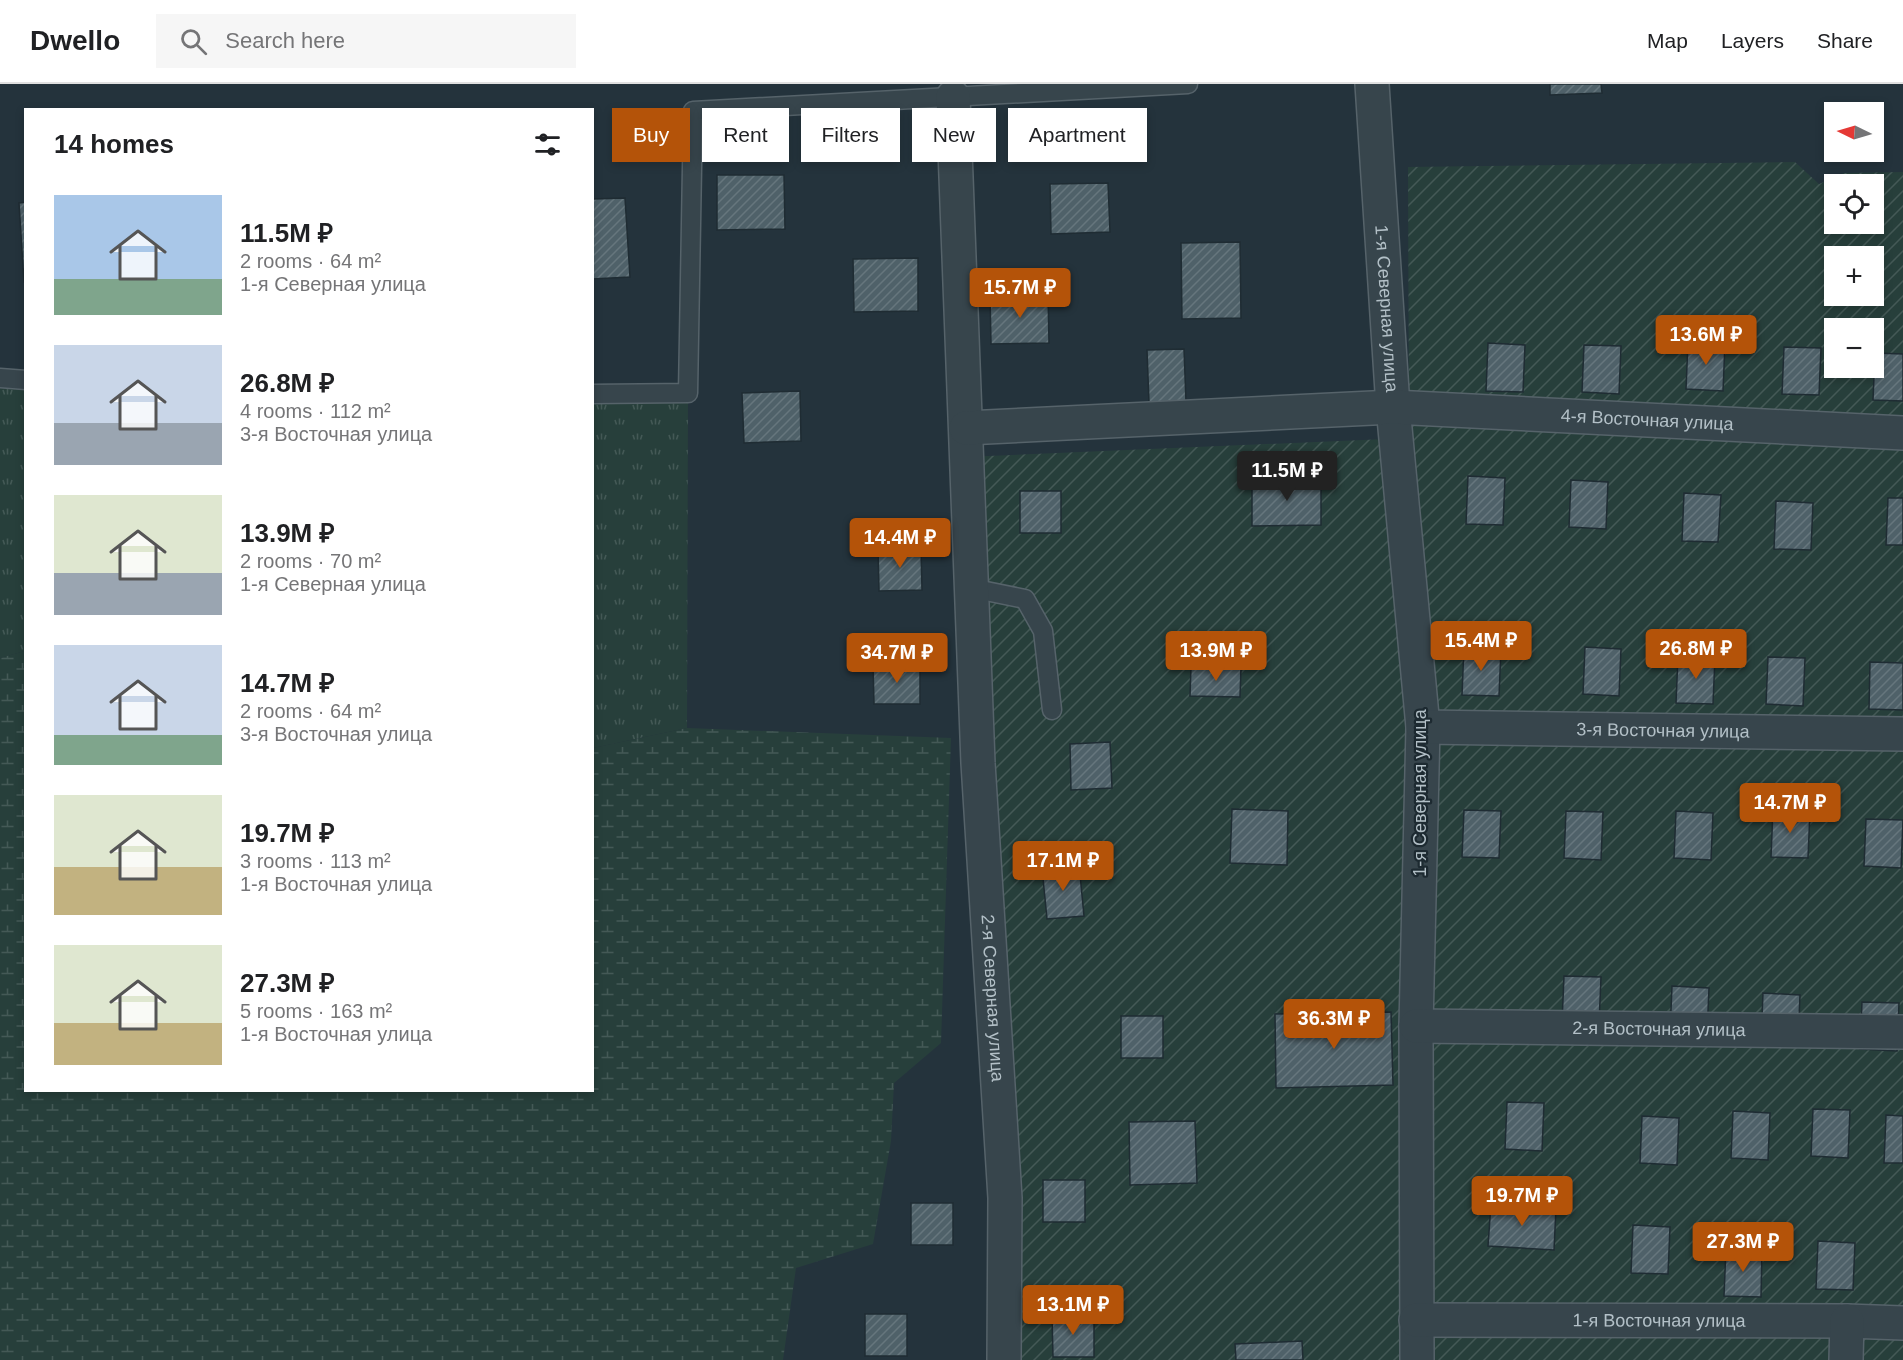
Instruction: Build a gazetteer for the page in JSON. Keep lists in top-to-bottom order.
{
  "streets": {
    "street": [
      "1-я Северная улица",
      "4-я Восточная улица",
      "3-я Восточная улица",
      "2-я Северная улица",
      "2-я Восточная улица",
      "1-я Восточная улица"
    ]
  },
  "crossings": [
    ["1-я Северная улица", "4-я Восточная улица"],
    ["1-я Северная улица", "3-я Восточная улица"],
    ["1-я Северная улица", "2-я Восточная улица"],
    ["1-я Северная улица", "1-я Восточная улица"],
    ["4-я Восточная улица", "2-я Северная улица"]
  ],
  "north": "left",
  "page": {
    "header": "Dwello",
    "search": "Search here",
    "nav": ["Map", "Layers", "Share"],
    "map_buttons": ["+", "−"],
    "chip": [
      "Buy",
      "Rent",
      "Filters",
      "New",
      "Apartment"
    ],
    "heading": "14 homes",
    "list": [
      {
        "name": "11.5M ₽",
        "note": "2 rooms · 64 m² · 1-я Северная улица"
      },
      {
        "name": "26.8M ₽",
        "note": "4 rooms · 112 m² · 3-я Восточная улица"
      },
      {
        "name": "13.9M ₽",
        "note": "2 rooms · 70 m² · 1-я Северная улица"
      },
      {
        "name": "14.7M ₽",
        "note": "2 rooms · 64 m² · 3-я Восточная улица"
      },
      {
        "name": "19.7M ₽",
        "note": "3 rooms · 113 m² · 1-я Восточная улица"
      },
      {
        "name": "27.3M ₽",
        "note": "5 rooms · 163 m² · 1-я Восточная улица"
      }
    ],
    "price": [
      "15.7M ₽",
      "13.6M ₽",
      "11.5M ₽",
      "14.4M ₽",
      "15.4M ₽",
      "26.8M ₽",
      "13.9M ₽",
      "34.7M ₽",
      "14.7M ₽",
      "17.1M ₽",
      "36.3M ₽",
      "19.7M ₽",
      "27.3M ₽",
      "13.1M ₽"
    ]
  }
}
